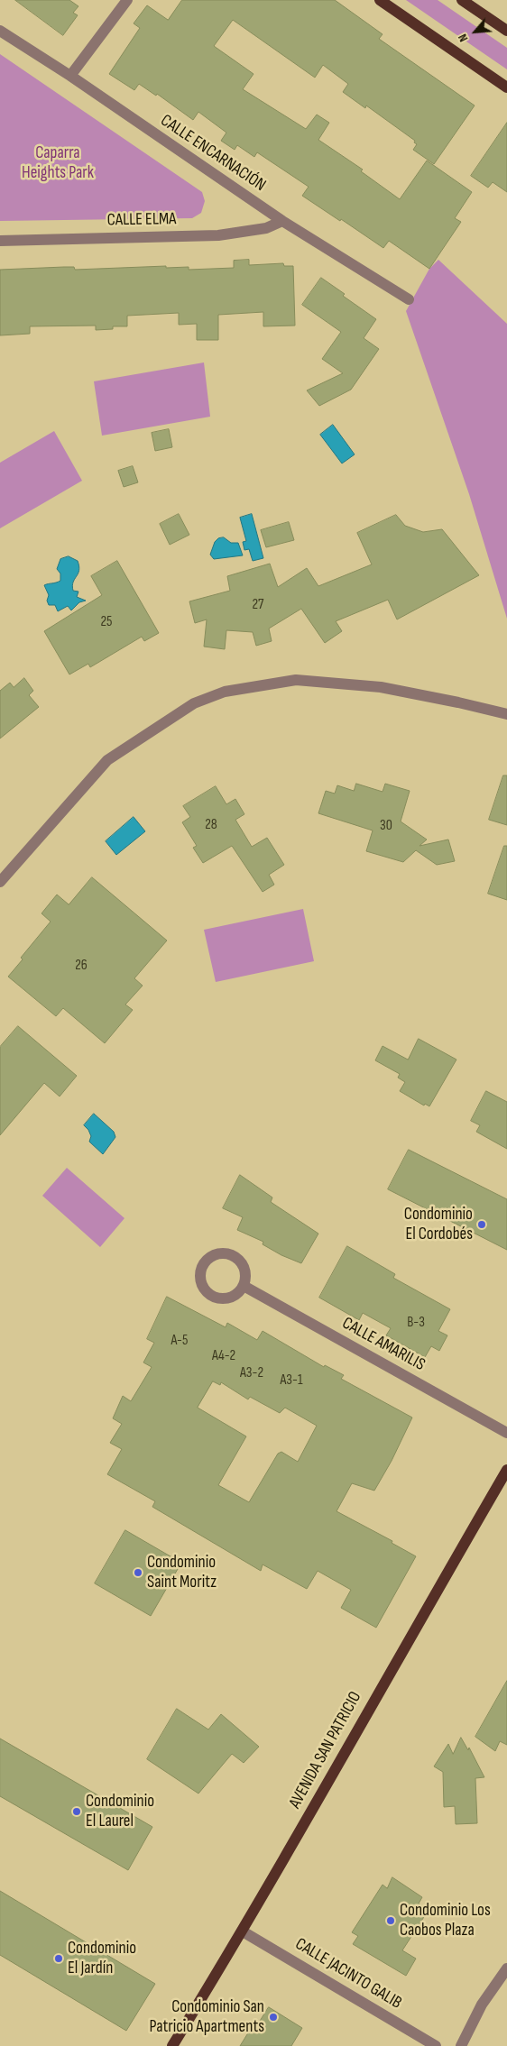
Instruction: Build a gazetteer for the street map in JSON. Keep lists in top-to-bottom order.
{
  "streets": {
    "main road": ["AVENIDA SAN PATRICIO"],
    "street": [
      "CALLE ENCARNACIÓN",
      "CALLE ELMA",
      "CALLE AMARILIS",
      "CALLE JACINTO GALIB"
    ]
  },
  "crossings": [
    ["CALLE ENCARNACIÓN", "CALLE ELMA"],
    ["AVENIDA SAN PATRICIO", "CALLE JACINTO GALIB"]
  ],
  "parks": ["Caparra Heights Park"],
  "places": [
    "Condominio El Cordobés",
    "Condominio Saint Moritz",
    "Condominio El Laurel",
    "Condominio Los Caobos Plaza",
    "Condominio El Jardín",
    "Condominio San Patricio Apartments"
  ],
  "house_numbers": [
    "27",
    "25",
    "28",
    "30",
    "26",
    "B-3",
    "A-5",
    "A4-2",
    "A3-2",
    "A3-1"
  ],
  "north": "bottom left"
}
